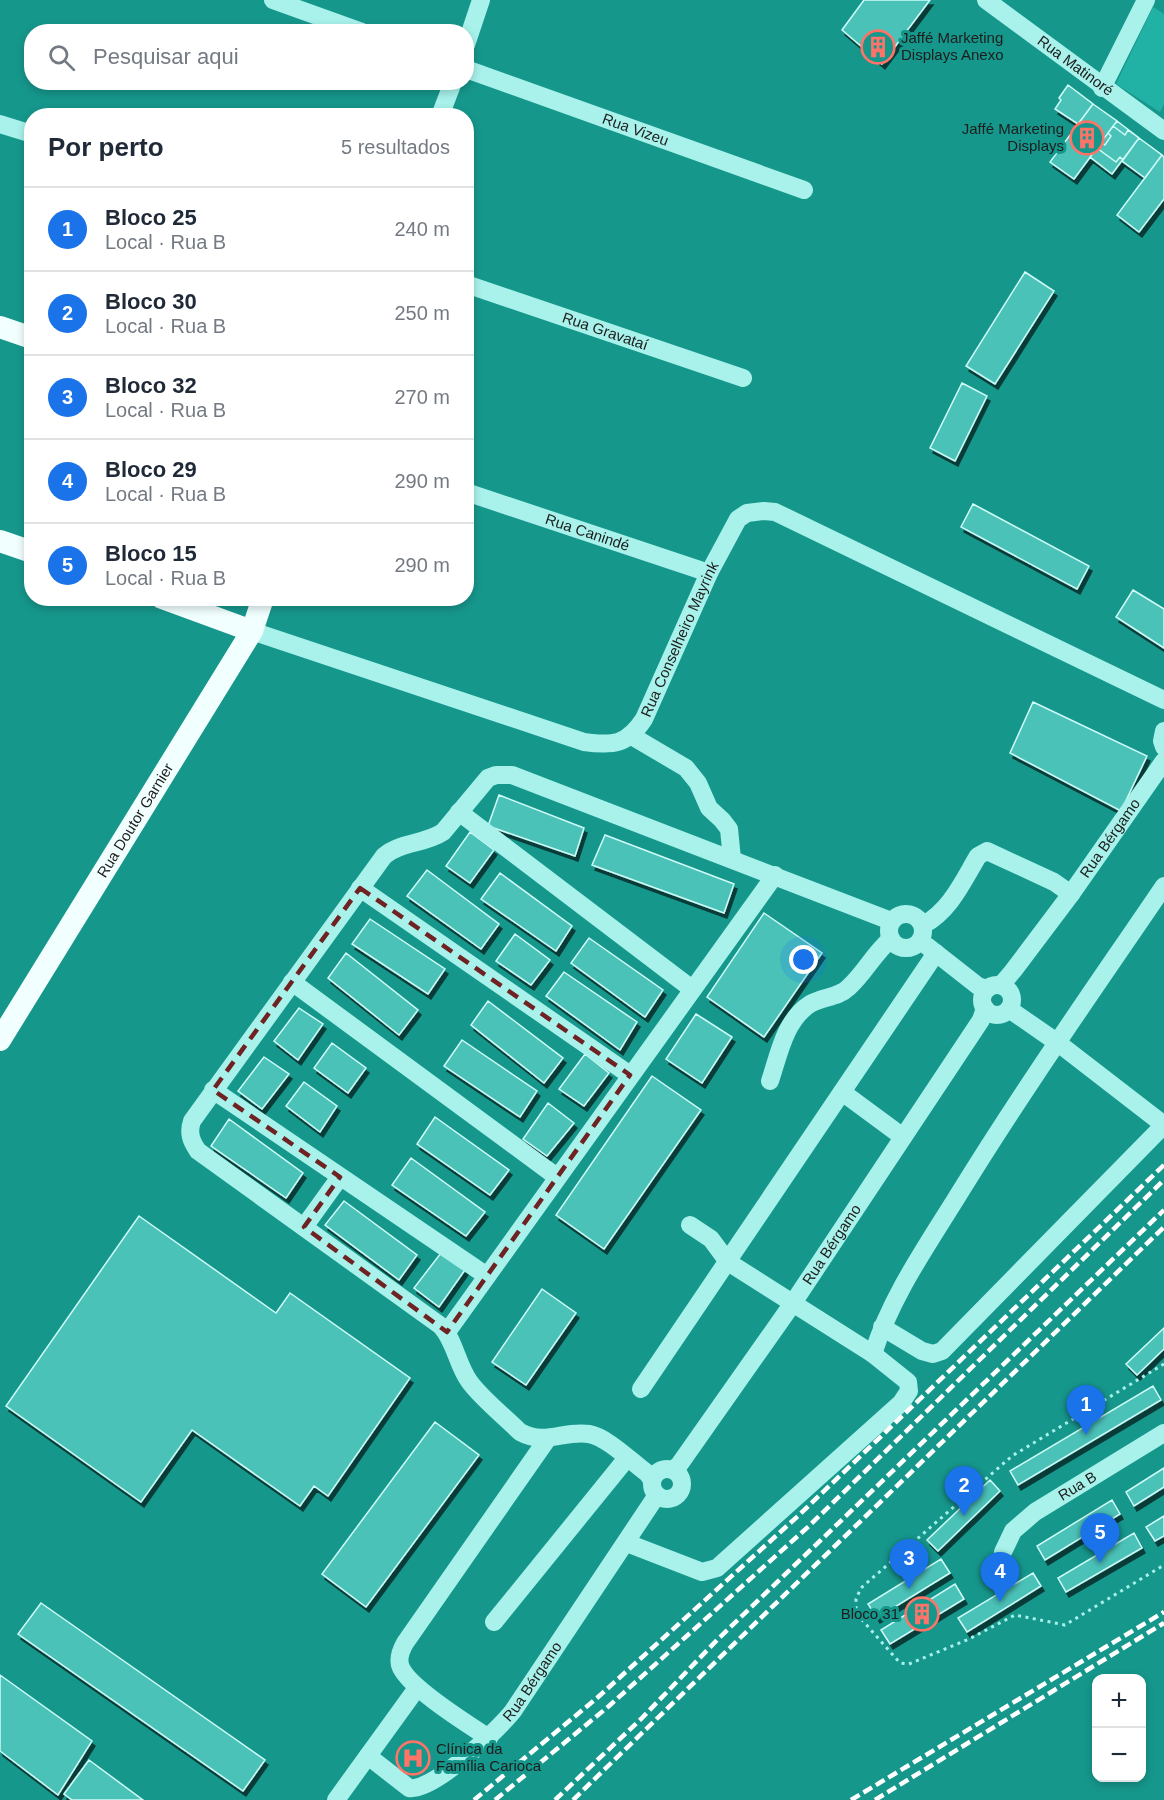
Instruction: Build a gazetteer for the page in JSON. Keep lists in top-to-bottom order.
{
  "streets": {
    "main road": ["Rua Doutor Garnier"],
    "street": [
      "Rua Matinoré",
      "Rua Vizeu",
      "Rua Gravataí",
      "Rua Canindé",
      "Rua Conselheiro Mayrink",
      "Rua Bérgamo",
      "Rua B"
    ]
  },
  "crossings": [
    ["Rua Canindé", "Rua Conselheiro Mayrink"]
  ],
  "places": {
    "building": ["Jaffé Marketing Displays Anexo", "Jaffé Marketing Displays", "Bloco 31"],
    "hospital": ["Clínica da Família Carioca"]
  },
  "page": {
    "search": "Pesquisar aqui",
    "heading": ["Por perto", "5 resultados"],
    "list": [
      {
        "mark": "1",
        "name": "Bloco 25",
        "note": "Local · Rua B",
        "value": "240 m"
      },
      {
        "mark": "2",
        "name": "Bloco 30",
        "note": "Local · Rua B",
        "value": "250 m"
      },
      {
        "mark": "3",
        "name": "Bloco 32",
        "note": "Local · Rua B",
        "value": "270 m"
      },
      {
        "mark": "4",
        "name": "Bloco 29",
        "note": "Local · Rua B",
        "value": "290 m"
      },
      {
        "mark": "5",
        "name": "Bloco 15",
        "note": "Local · Rua B",
        "value": "290 m"
      }
    ],
    "pins": [
      "1",
      "2",
      "5",
      "3",
      "4"
    ],
    "map_buttons": ["+", "−"]
  }
}
